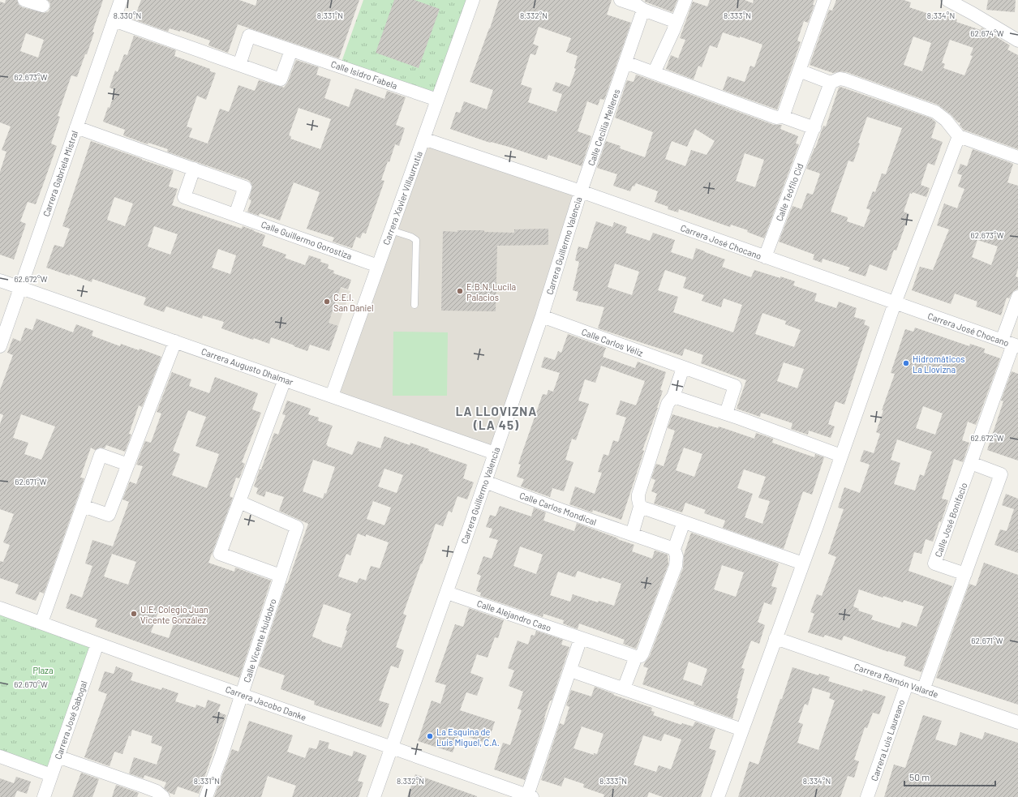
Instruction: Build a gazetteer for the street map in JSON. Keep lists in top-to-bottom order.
{
  "streets": {
    "street": [
      "Calle Isidro Fabela",
      "Calle Cecilia Melleres",
      "Carrera Gabriela Mistral",
      "Calle Teófilo Cid",
      "Carrera Xavier Villaurrutia",
      "Calle Guillermo Gorostiza",
      "Carrera José Chocano",
      "Carrera Guillermo Valencia",
      "Calle Carlos Véliz",
      "Carrera Augusto Dhalmar",
      "Calle Carlos Mondical",
      "Calle José Bonifacio",
      "Calle Alejandro Caso",
      "Calle Vicente Huidobro",
      "Carrera Ramón Valarde",
      "Carrera Jacobo Danke",
      "Carrera José Sabogal",
      "Carrera Luis Laureano"
    ]
  },
  "crossings": [
    ["Calle Isidro Fabela", "Carrera Xavier Villaurrutia"],
    ["Calle Cecilia Melleres", "Carrera José Chocano"],
    ["Calle Cecilia Melleres", "Carrera Guillermo Valencia"],
    ["Carrera Gabriela Mistral", "Carrera Augusto Dhalmar"],
    ["Calle Teófilo Cid", "Carrera José Chocano"],
    ["Carrera Xavier Villaurrutia", "Calle Guillermo Gorostiza"],
    ["Carrera Xavier Villaurrutia", "Carrera José Chocano"],
    ["Carrera Xavier Villaurrutia", "Carrera Augusto Dhalmar"],
    ["Carrera José Chocano", "Carrera Guillermo Valencia"],
    ["Carrera José Chocano", "Calle José Bonifacio"],
    ["Carrera Guillermo Valencia", "Calle Carlos Véliz"],
    ["Carrera Guillermo Valencia", "Carrera Augusto Dhalmar"],
    ["Carrera Guillermo Valencia", "Calle Carlos Mondical"],
    ["Carrera Guillermo Valencia", "Calle Alejandro Caso"],
    ["Carrera Guillermo Valencia", "Carrera Jacobo Danke"],
    ["Calle Vicente Huidobro", "Carrera Jacobo Danke"],
    ["Carrera Ramón Valarde", "Carrera Luis Laureano"],
    ["Carrera Jacobo Danke", "Carrera José Sabogal"]
  ],
  "districts": ["LA LLOVIZNA (LA 45)"],
  "parks": ["Plaza"],
  "places": [
    "E.B.N. Lucila Palacios",
    "C.E.I. San Daniel",
    "Hidromáticos La Llovizna",
    "U.E. Colegio Juan Vicente González",
    "La Esquina de Luis Miguel, C.A."
  ],
  "scale_bar": "50 m",
  "coordinates": [
    "8.330°N",
    "8.331°N",
    "8.332°N",
    "8.333°N",
    "8.334°N",
    "62.674°W",
    "62.673°W",
    "62.672°W",
    "62.671°W",
    "62.670°W"
  ]
}
